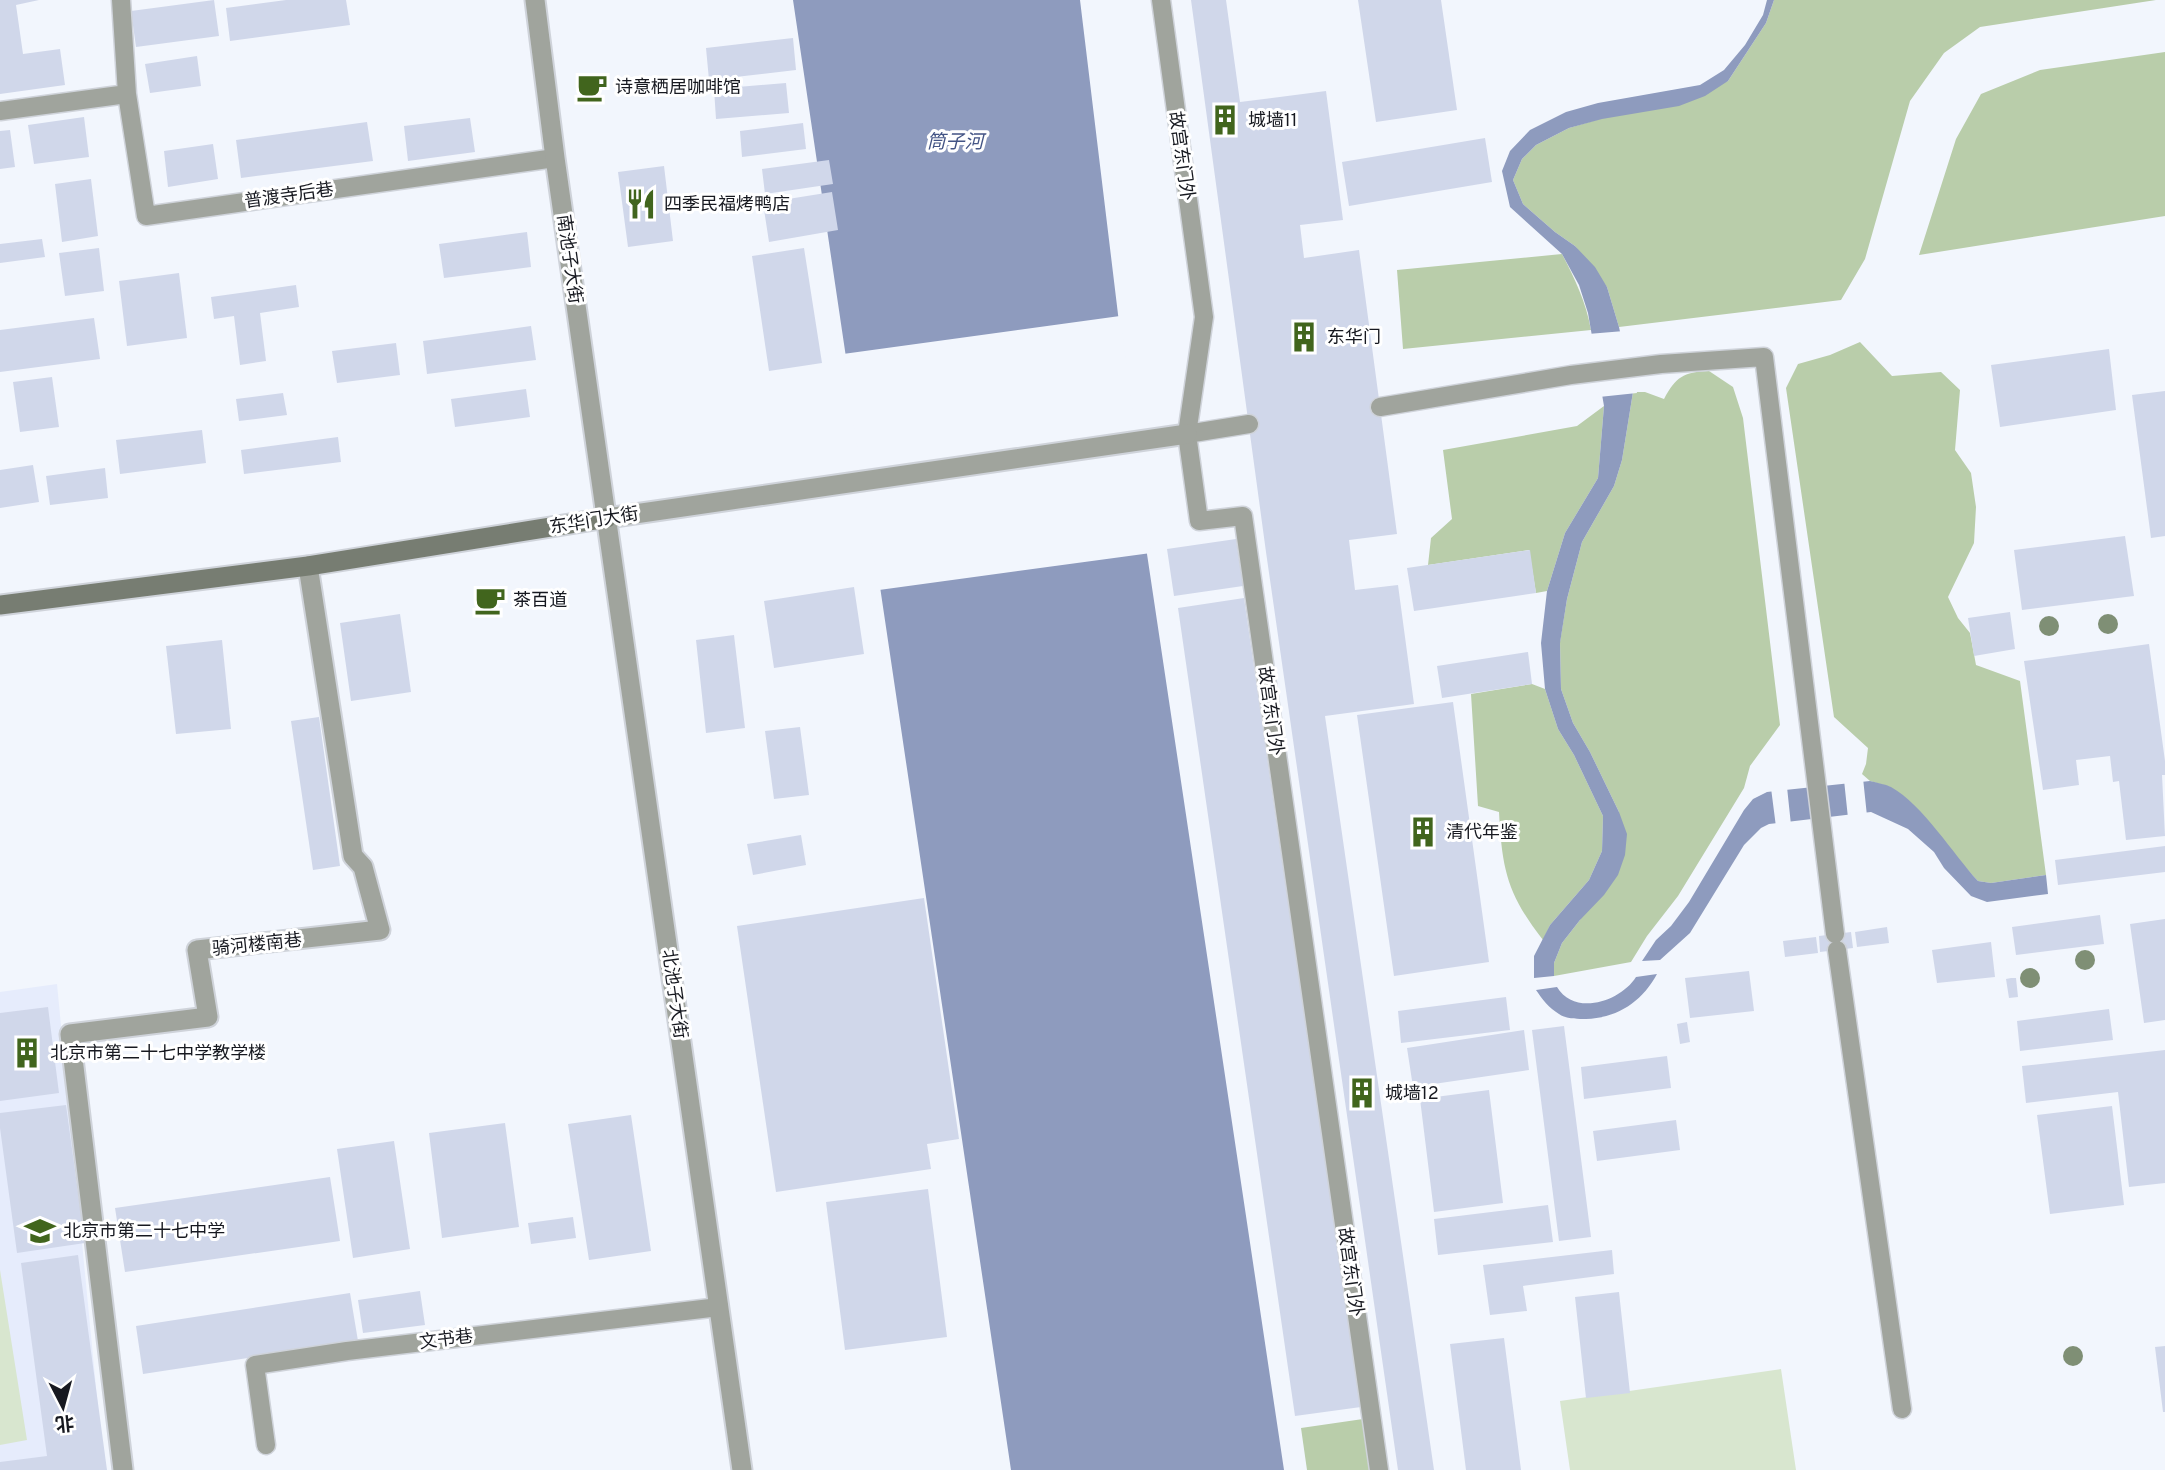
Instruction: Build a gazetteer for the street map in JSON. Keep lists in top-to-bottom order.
{
  "streets": {
    "main road": ["东华门大街"],
    "street": ["南池子大街", "骑河楼南巷", "北池子大街"],
    "lane": ["故宫东门外", "普渡寺后巷", "文书巷"]
  },
  "crossings": [
    ["故宫东门外", "东华门大街"],
    ["普渡寺后巷", "南池子大街"],
    ["南池子大街", "东华门大街"],
    ["南池子大街", "北池子大街"],
    ["东华门大街", "骑河楼南巷"],
    ["东华门大街", "北池子大街"],
    ["北池子大街", "文书巷"]
  ],
  "water": ["筒子河"],
  "places": {
    "cafe": ["诗意栖居咖啡馆", "茶百道"],
    "building": [
      "城墙11",
      "东华门",
      "清代年鉴",
      "北京市第二十七中学教学楼",
      "城墙12"
    ],
    "restaurant": ["四季民福烤鸭店"],
    "school or university": ["北京市第二十七中学"]
  },
  "north": "bottom"
}
